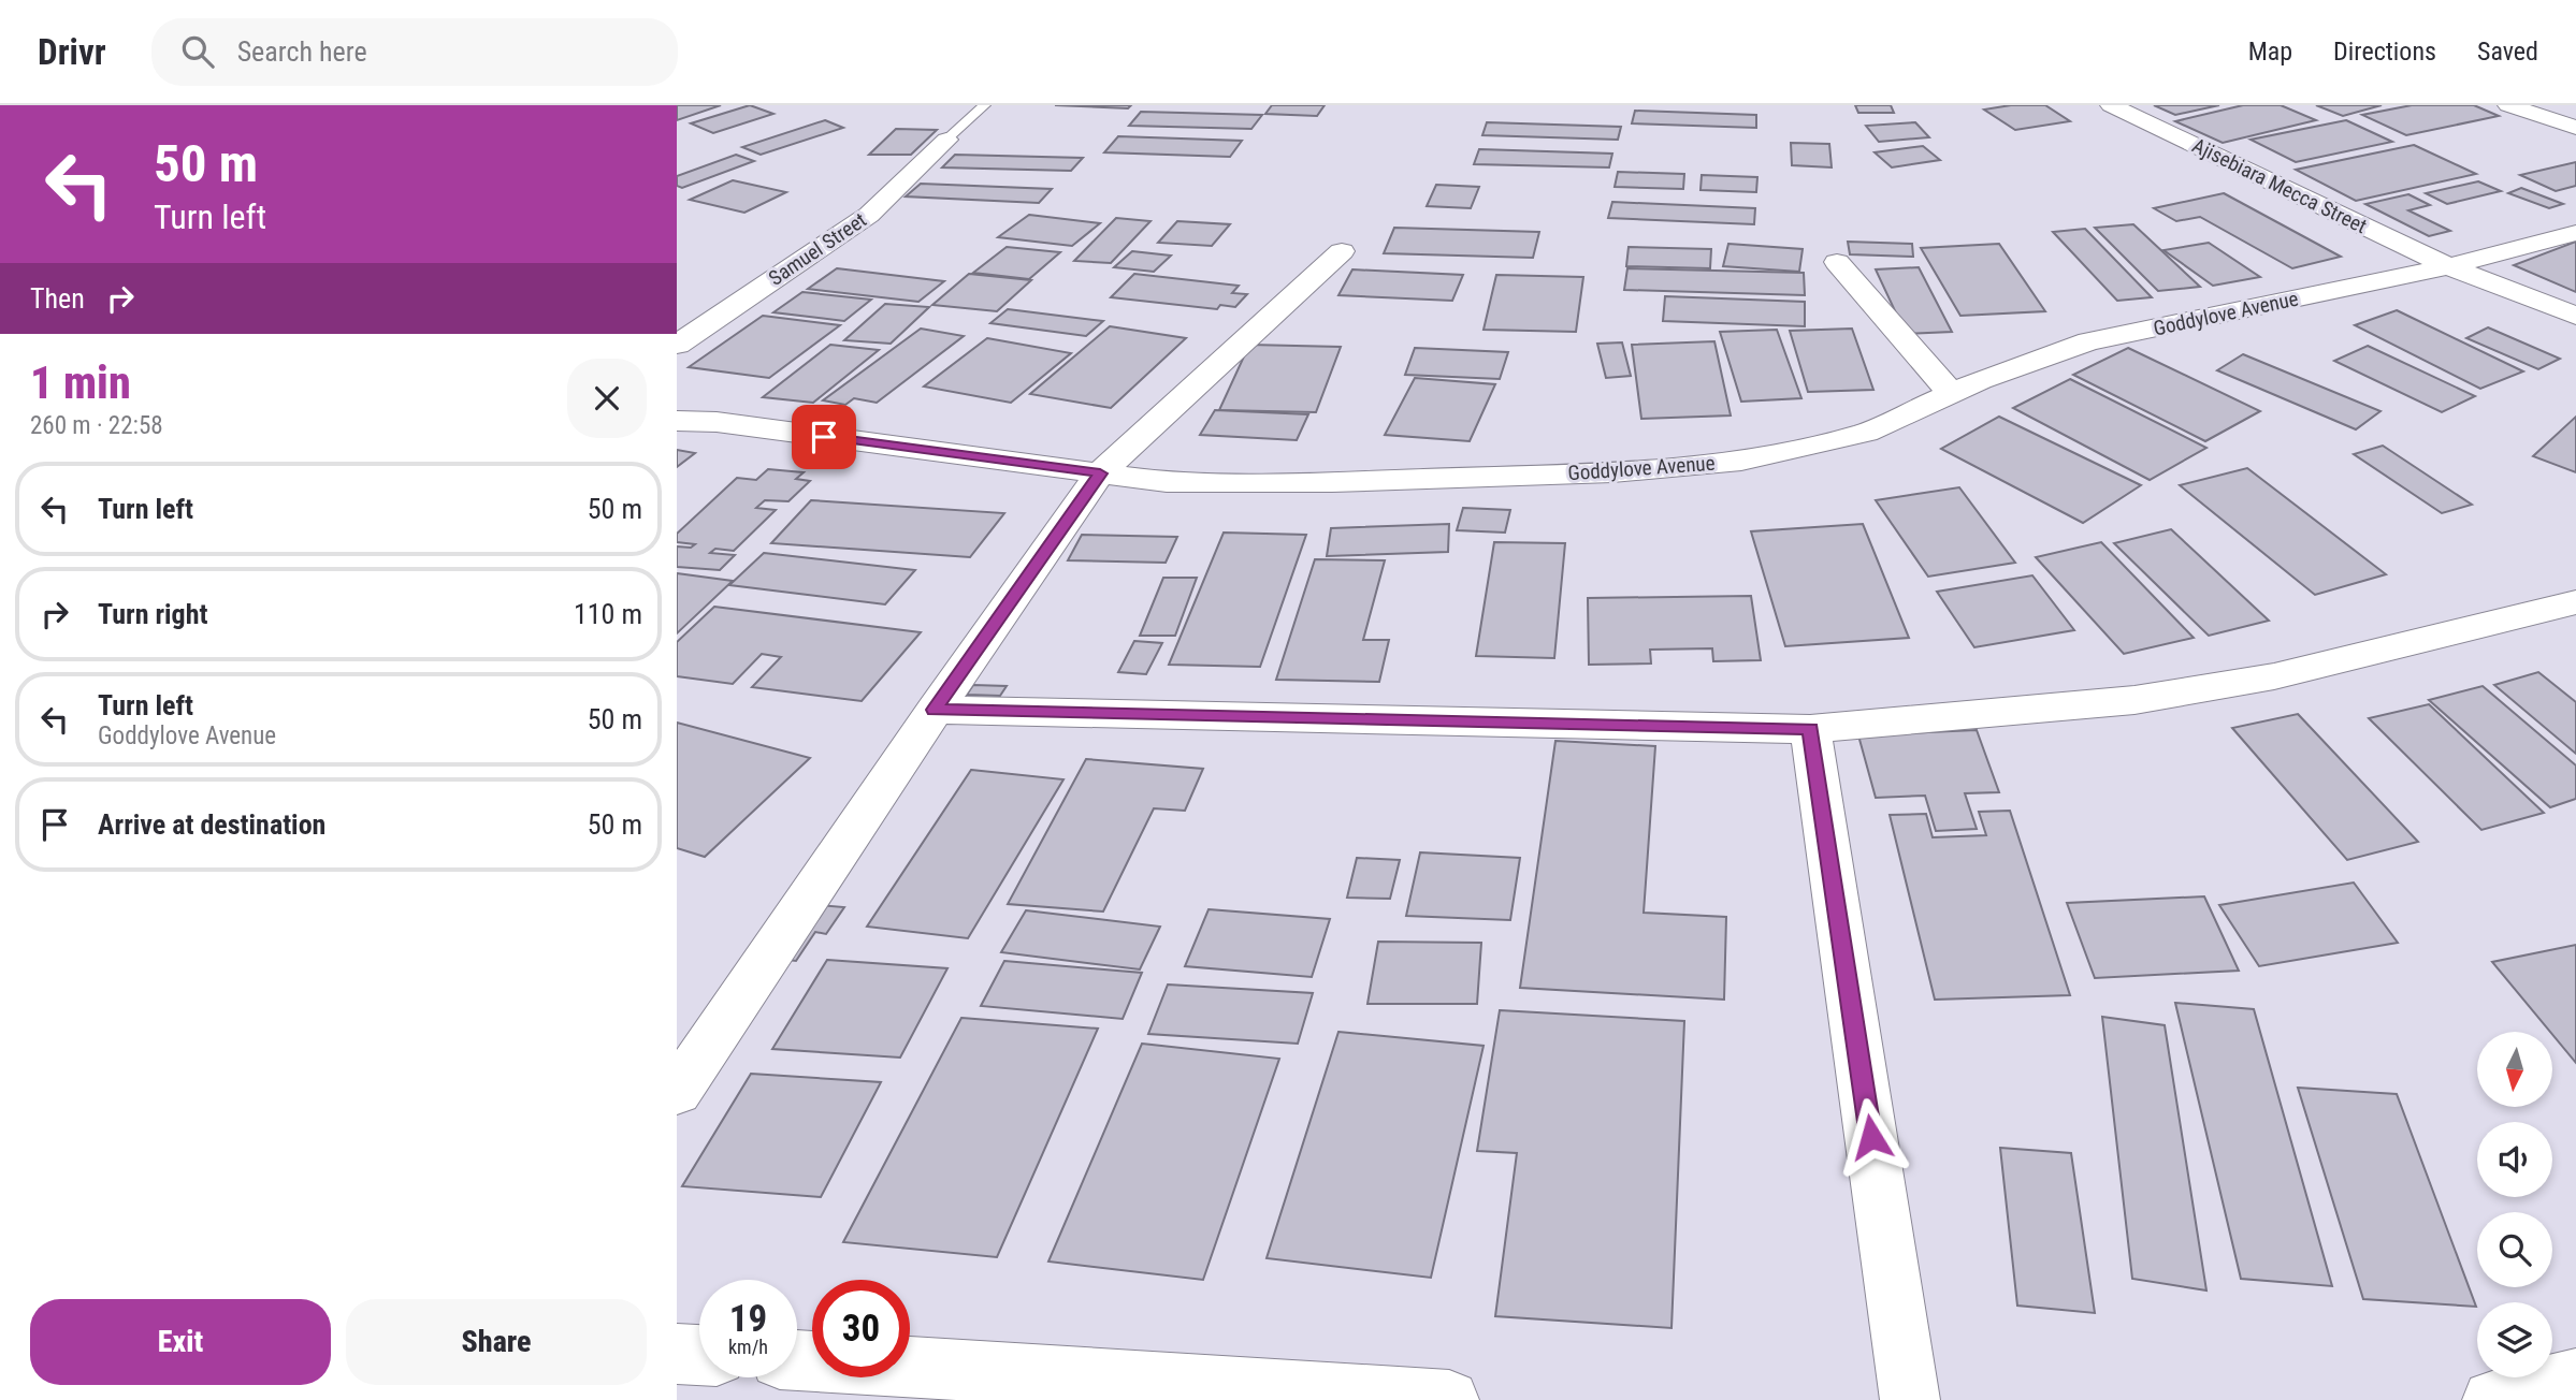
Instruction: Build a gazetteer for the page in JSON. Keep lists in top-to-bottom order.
{
  "streets": {
    "street": ["Ajisebiara Mecca Street", "Samuel Street", "Goddylove Avenue"]
  },
  "crossings": [
    ["Ajisebiara Mecca Street", "Goddylove Avenue"]
  ],
  "north": "bottom",
  "page": {
    "header": "Drivr",
    "search": "Search here",
    "nav": ["Map", "Directions", "Saved"],
    "turn": ["50 m", "Turn left"],
    "then": "Then",
    "heading": ["1 min", "260 m · 22:58"],
    "list": [
      {
        "name": "Turn left",
        "value": "50 m"
      },
      {
        "name": "Turn right",
        "value": "110 m"
      },
      {
        "name": "Turn left",
        "note": "Goddylove Avenue",
        "value": "50 m"
      },
      {
        "name": "Arrive at destination",
        "value": "50 m"
      }
    ],
    "speed": "19 km/h",
    "limit": "30",
    "buttons": ["Exit", "Share"]
  }
}
